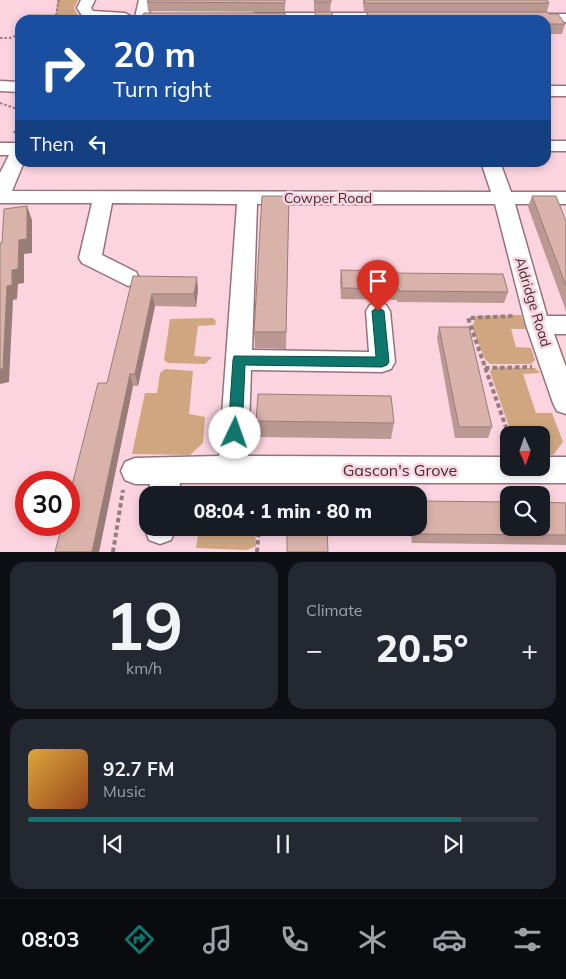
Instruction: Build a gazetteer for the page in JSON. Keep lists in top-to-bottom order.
{
  "streets": {
    "street": ["Cowper Road", "Aldridge Road", "Gascon's Grove"]
  },
  "crossings": [
    ["Cowper Road", "Aldridge Road"]
  ],
  "north": "bottom",
  "page": {
    "turn": ["20 m", "Turn right"],
    "then": "Then",
    "limit": "30",
    "trip": "08:04 · 1 min · 80 m",
    "tile": [
      ["19", "km/h"],
      "Climate"
    ],
    "heat": ["−", "20.5°", "+"],
    "song": ["92.7 FM", "Music"],
    "tabs": "08:03"
  }
}
